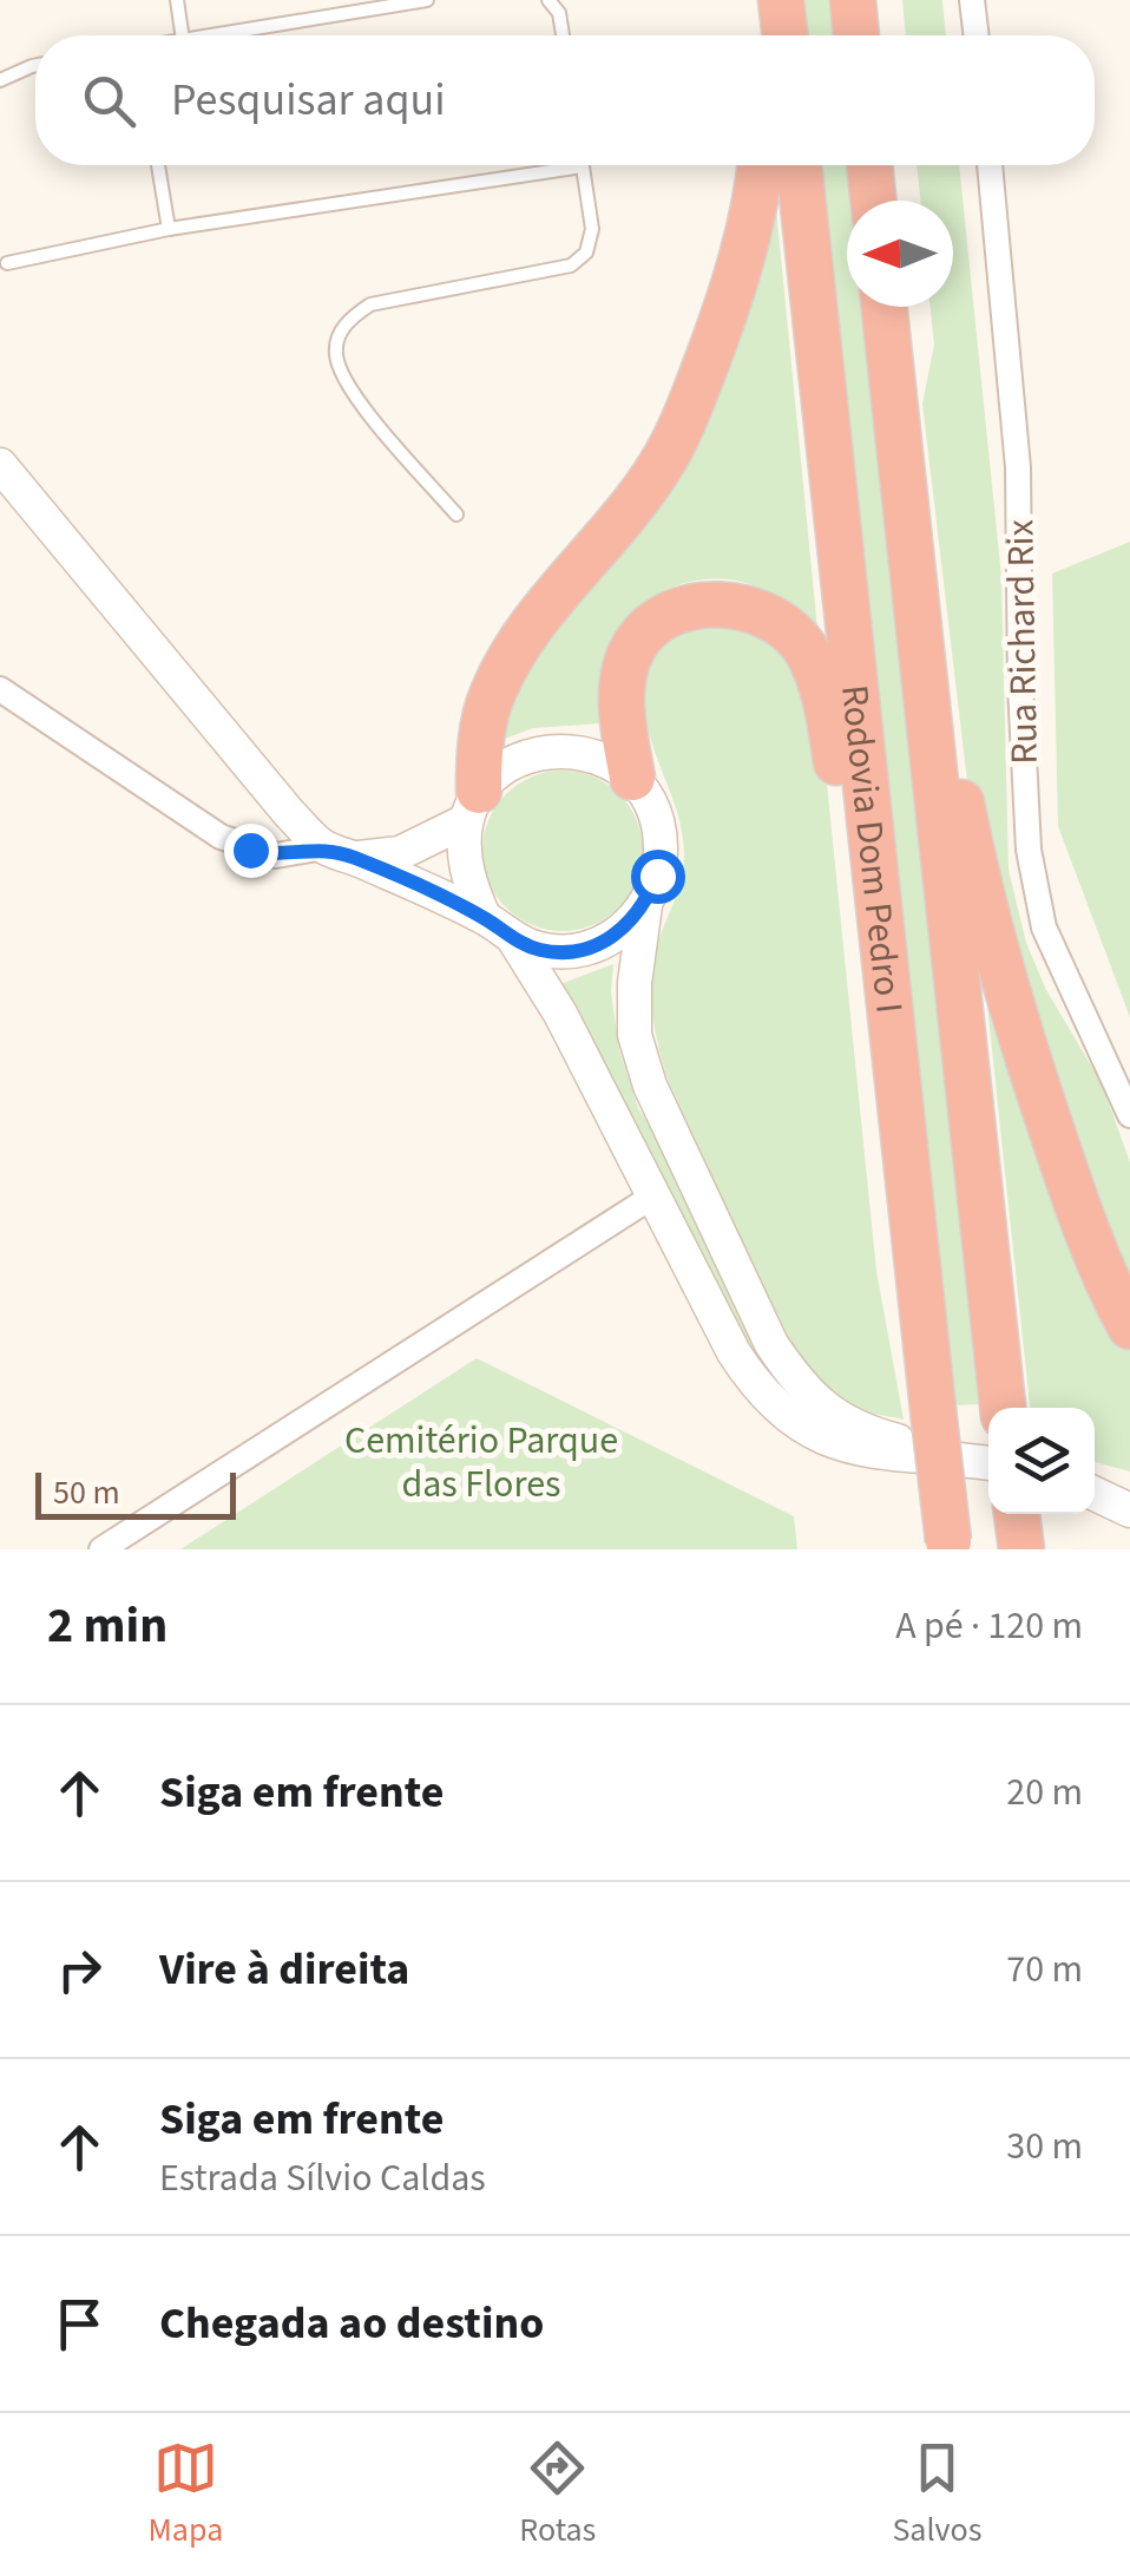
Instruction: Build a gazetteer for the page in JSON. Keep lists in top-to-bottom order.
{
  "streets": {
    "highway": ["Rodovia Dom Pedro I"],
    "street": ["Rua Richard Rix"]
  },
  "parks": ["Cemitério Parque das Flores"],
  "scale_bar": "50 m",
  "north": "left",
  "page": {
    "search": "Pesquisar aqui",
    "scale": "50 m",
    "heading": ["2 min", "A pé · 120 m"],
    "list": [
      ["Siga em frente", "20 m"],
      ["Vire à direita", "70 m"],
      ["Siga em frente", "Estrada Sílvio Caldas", "30 m"],
      "Chegada ao destino"
    ],
    "nav": ["Mapa", "Rotas", "Salvos"]
  }
}
